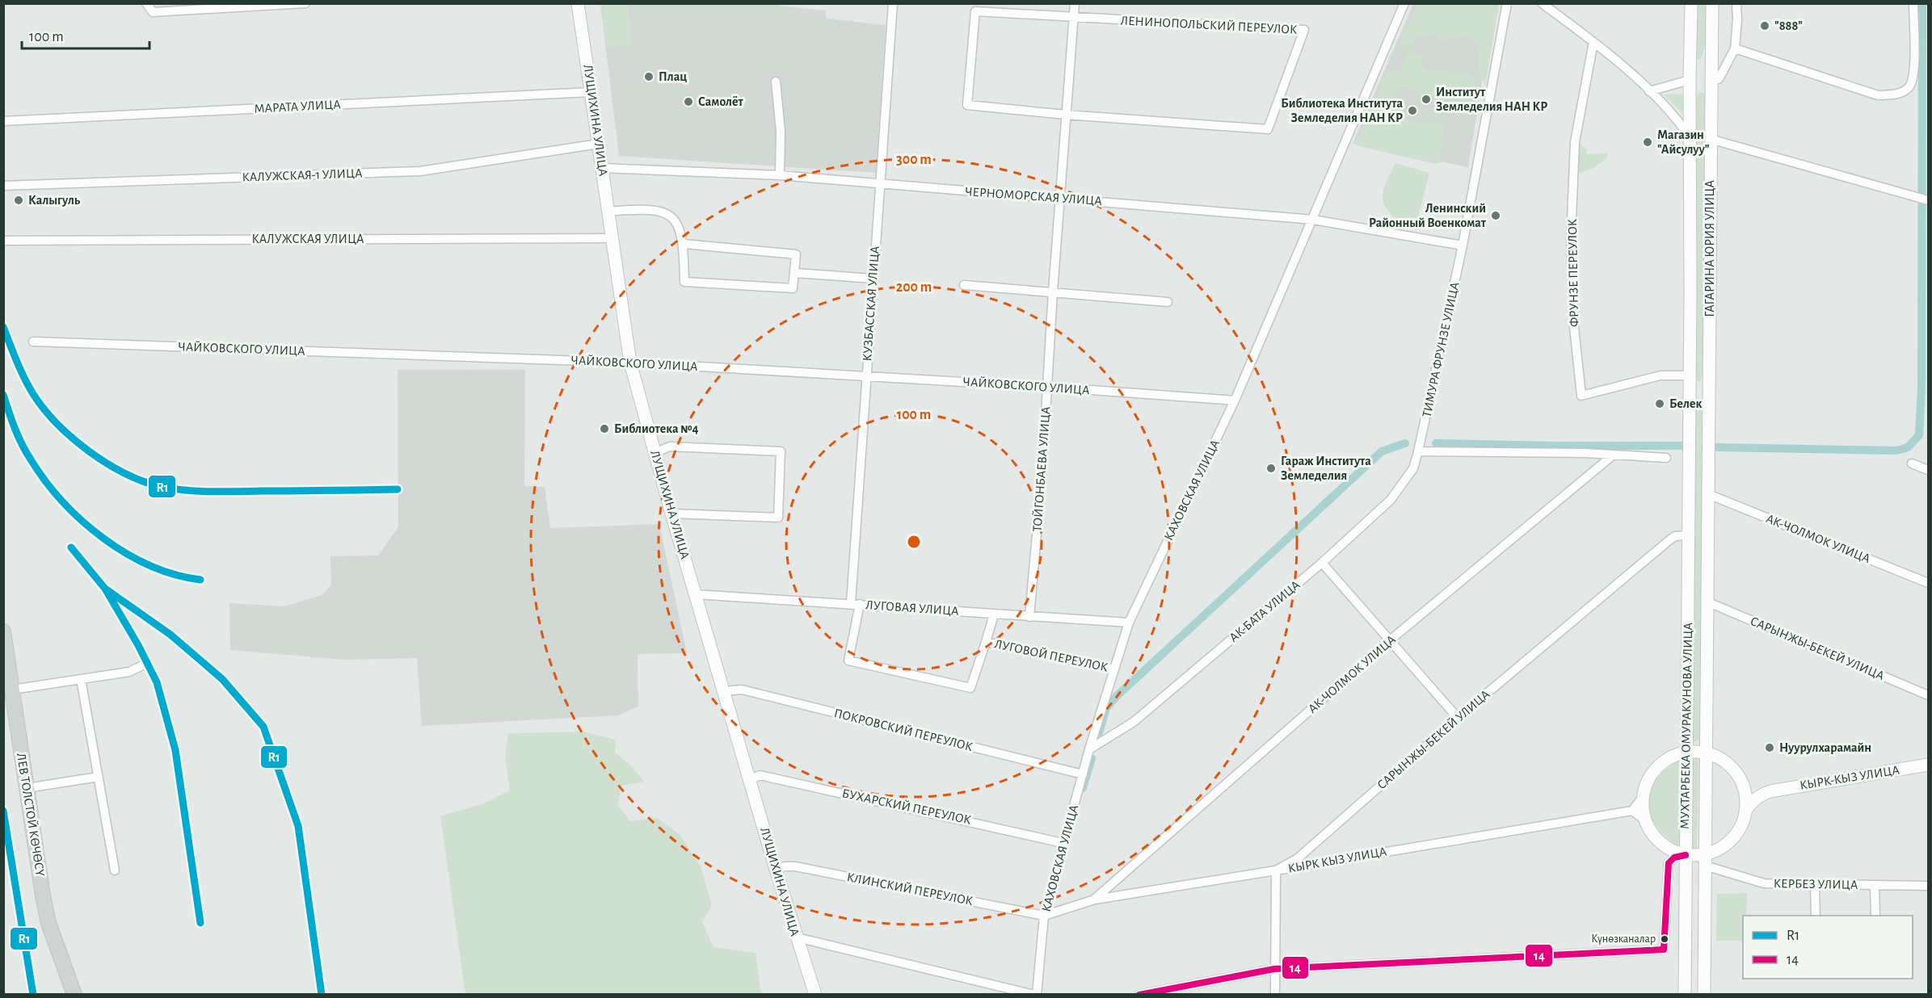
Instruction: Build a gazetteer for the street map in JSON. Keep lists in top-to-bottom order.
{
  "streets": {
    "main road": [
      "ЛУЩИХИНА УЛИЦА",
      "ГАГАРИНА ЮРИЯ УЛИЦА",
      "МУХТАРБЕКА ОМУРАКУНОВА УЛИЦА",
      "КЫРК-КЫЗ УЛИЦА",
      "ЛЕВ ТОЛСТОЙ КӨЧӨСҮ"
    ],
    "street": [
      "ЛЕНИНОПОЛЬСКИЙ ПЕРЕУЛОК",
      "МАРАТА УЛИЦА",
      "КАЛУЖСКАЯ-1 УЛИЦА",
      "ЧЕРНОМОРСКАЯ УЛИЦА",
      "КАЛУЖСКАЯ УЛИЦА",
      "ФРУНЗЕ ПЕРЕУЛОК",
      "КУЗБАССКАЯ УЛИЦА",
      "ЧАЙКОВСКОГО УЛИЦА",
      "ТИМУРА ФРУНЗЕ УЛИЦА",
      "ТОЙГОНБАЕВА УЛИЦА",
      "КАХОВСКАЯ УЛИЦА",
      "АК-ЧОЛМОК УЛИЦА",
      "ЛУГОВАЯ УЛИЦА",
      "АК-БАТА УЛИЦА",
      "САРЫНЖЫ-БЕКЕЙ УЛИЦА",
      "ЛУГОВОЙ ПЕРЕУЛОК",
      "ПОКРОВСКИЙ ПЕРЕУЛОК",
      "БУХАРСКИЙ ПЕРЕУЛОК",
      "КЫРК КЫЗ УЛИЦА",
      "КЕРБЕЗ УЛИЦА",
      "КЛИНСКИЙ ПЕРЕУЛОК"
    ]
  },
  "crossings": [
    ["ЛЕНИНОПОЛЬСКИЙ ПЕРЕУЛОК", "ТОЙГОНБАЕВА УЛИЦА"],
    ["МАРАТА УЛИЦА", "ЛУЩИХИНА УЛИЦА"],
    ["ЛУЩИХИНА УЛИЦА", "КАЛУЖСКАЯ-1 УЛИЦА"],
    ["ЛУЩИХИНА УЛИЦА", "ЧЕРНОМОРСКАЯ УЛИЦА"],
    ["ЛУЩИХИНА УЛИЦА", "КАЛУЖСКАЯ УЛИЦА"],
    ["ЛУЩИХИНА УЛИЦА", "ЧАЙКОВСКОГО УЛИЦА"],
    ["ЛУЩИХИНА УЛИЦА", "ЛУГОВАЯ УЛИЦА"],
    ["ЛУЩИХИНА УЛИЦА", "ПОКРОВСКИЙ ПЕРЕУЛОК"],
    ["ЛУЩИХИНА УЛИЦА", "БУХАРСКИЙ ПЕРЕУЛОК"],
    ["ЛУЩИХИНА УЛИЦА", "КЛИНСКИЙ ПЕРЕУЛОК"],
    ["ЧЕРНОМОРСКАЯ УЛИЦА", "КУЗБАССКАЯ УЛИЦА"],
    ["ЧЕРНОМОРСКАЯ УЛИЦА", "ТИМУРА ФРУНЗЕ УЛИЦА"],
    ["ЧЕРНОМОРСКАЯ УЛИЦА", "ТОЙГОНБАЕВА УЛИЦА"],
    ["ЧЕРНОМОРСКАЯ УЛИЦА", "КАХОВСКАЯ УЛИЦА"],
    ["ГАГАРИНА ЮРИЯ УЛИЦА", "ФРУНЗЕ ПЕРЕУЛОК"],
    ["ГАГАРИНА ЮРИЯ УЛИЦА", "АК-ЧОЛМОК УЛИЦА"],
    ["ГАГАРИНА ЮРИЯ УЛИЦА", "МУХТАРБЕКА ОМУРАКУНОВА УЛИЦА"],
    ["КУЗБАССКАЯ УЛИЦА", "ЧАЙКОВСКОГО УЛИЦА"],
    ["КУЗБАССКАЯ УЛИЦА", "ЛУГОВАЯ УЛИЦА"],
    ["КУЗБАССКАЯ УЛИЦА", "ЛУГОВОЙ ПЕРЕУЛОК"],
    ["ЧАЙКОВСКОГО УЛИЦА", "ТОЙГОНБАЕВА УЛИЦА"],
    ["ЧАЙКОВСКОГО УЛИЦА", "КАХОВСКАЯ УЛИЦА"],
    ["ТИМУРА ФРУНЗЕ УЛИЦА", "АК-БАТА УЛИЦА"],
    ["ТОЙГОНБАЕВА УЛИЦА", "ЛУГОВАЯ УЛИЦА"],
    ["КАХОВСКАЯ УЛИЦА", "ЛУГОВАЯ УЛИЦА"],
    ["КАХОВСКАЯ УЛИЦА", "АК-БАТА УЛИЦА"],
    ["КАХОВСКАЯ УЛИЦА", "ЛУГОВОЙ ПЕРЕУЛОК"],
    ["КАХОВСКАЯ УЛИЦА", "ПОКРОВСКИЙ ПЕРЕУЛОК"],
    ["КАХОВСКАЯ УЛИЦА", "БУХАРСКИЙ ПЕРЕУЛОК"],
    ["КАХОВСКАЯ УЛИЦА", "КЫРК КЫЗ УЛИЦА"],
    ["КАХОВСКАЯ УЛИЦА", "КЛИНСКИЙ ПЕРЕУЛОК"],
    ["АК-ЧОЛМОК УЛИЦА", "МУХТАРБЕКА ОМУРАКУНОВА УЛИЦА"],
    ["АК-ЧОЛМОК УЛИЦА", "КЫРК КЫЗ УЛИЦА"],
    ["ЛУГОВАЯ УЛИЦА", "ЛУГОВОЙ ПЕРЕУЛОК"],
    ["САРЫНЖЫ-БЕКЕЙ УЛИЦА", "МУХТАРБЕКА ОМУРАКУНОВА УЛИЦА"],
    ["САРЫНЖЫ-БЕКЕЙ УЛИЦА", "КЫРК КЫЗ УЛИЦА"],
    ["МУХТАРБЕКА ОМУРАКУНОВА УЛИЦА", "КЕРБЕЗ УЛИЦА"],
    ["КЫРК КЫЗ УЛИЦА", "КЛИНСКИЙ ПЕРЕУЛОК"]
  ],
  "places": [
    "\"888\"",
    "Плац",
    "Институт Земледелия НАН КР",
    "Самолёт",
    "Библиотека Института Земледелия НАН КР",
    "Магазин \"Айсулуу\"",
    "Калыгуль",
    "Ленинский Районный Военкомат",
    "Белек",
    "Библиотека №4",
    "Гараж Института Земледелия",
    "Нуурулхарамайн",
    "Күнөзканалар"
  ],
  "lines": ["transit line R1", "transit line 14"],
  "legend": ["R1", "14"],
  "scale_bar": "100 m",
  "rings": ["300 m", "200 m", "100 m"]
}
